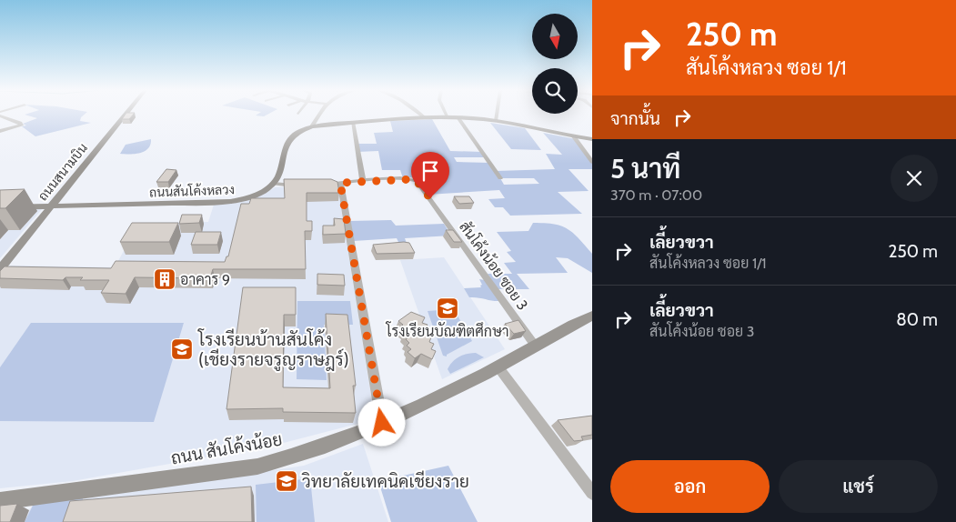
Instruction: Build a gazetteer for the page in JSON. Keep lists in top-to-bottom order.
{
  "streets": {
    "street": [
      "ถนนสนามบิน",
      "ถนนสันโค้งหลวง",
      "สันโค้งน้อย ซอย 3",
      "ถนน สันโค้งน้อย"
    ]
  },
  "crossings": [
    ["ถนนสนามบิน", "ถนนสันโค้งหลวง"],
    ["สันโค้งน้อย ซอย 3", "ถนน สันโค้งน้อย"]
  ],
  "places": {
    "building": ["อาคาร 9"],
    "school or university": ["โรงเรียนบัณฑิตศึกษา", "โรงเรียนบ้านสันโค้ง (เชียงรายจรูญราษฎร์)", "วิทยาลัยเทคนิคเชียงราย"]
  },
  "north": "bottom",
  "page": {
    "turn": ["250 m", "สันโค้งหลวง ซอย 1/1"],
    "then": "จากนั้น",
    "heading": ["5 นาที", "370 m · 07:00"],
    "list": [
      {
        "name": "เลี้ยวขวา",
        "note": "สันโค้งหลวง ซอย 1/1",
        "value": "250 m"
      },
      {
        "name": "เลี้ยวขวา",
        "note": "สันโค้งน้อย ซอย 3",
        "value": "80 m"
      }
    ],
    "buttons": ["ออก", "แชร์"]
  }
}
